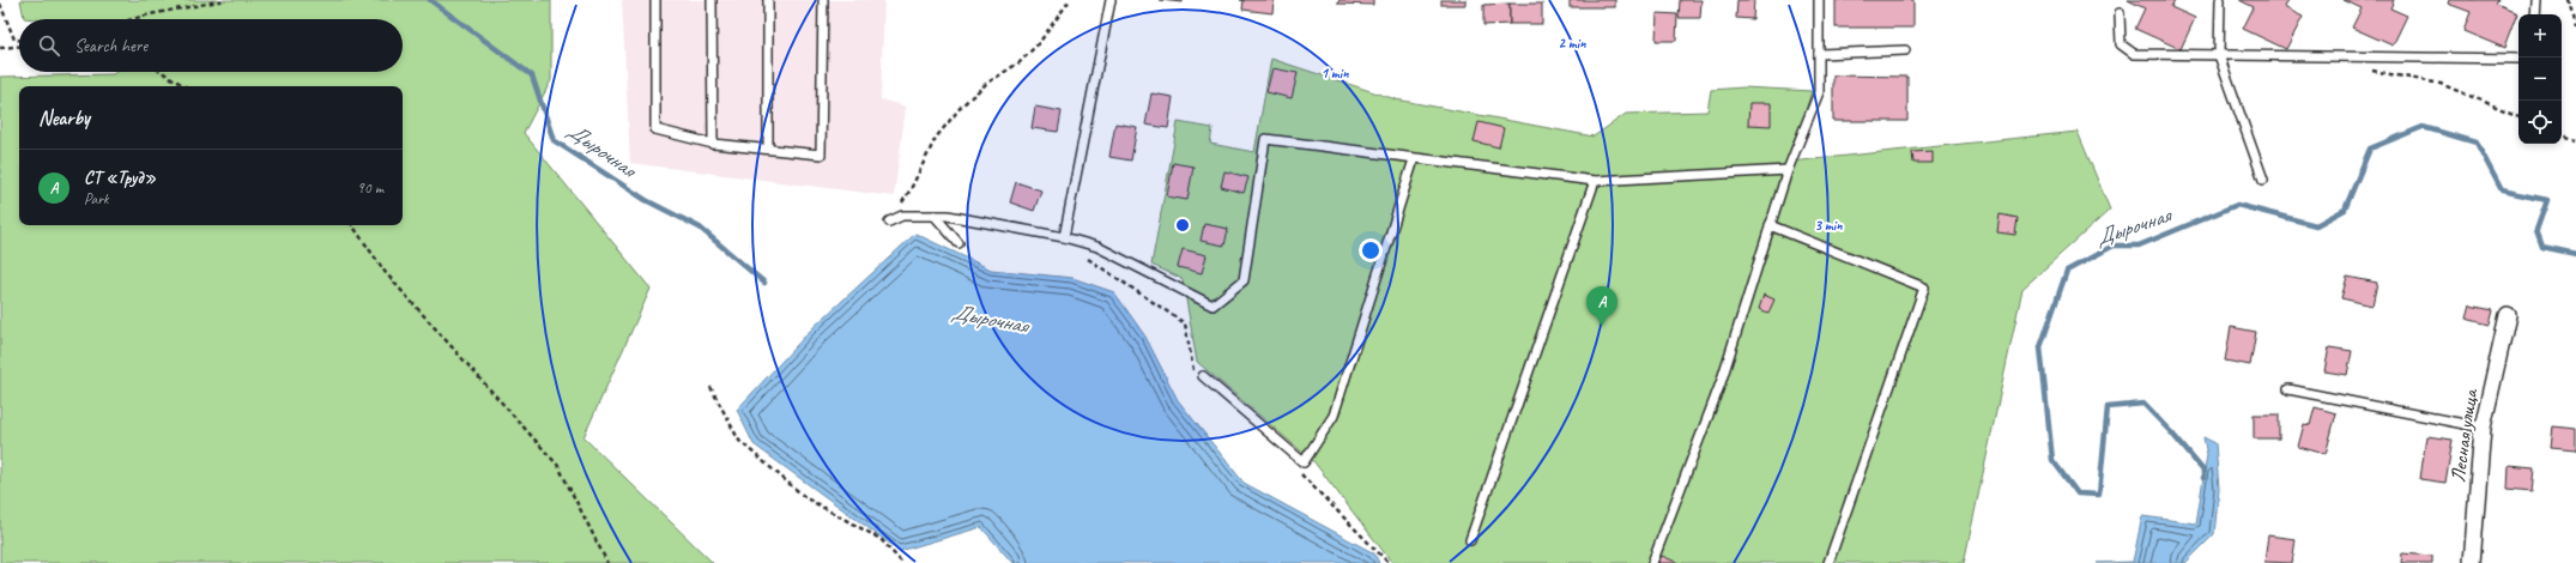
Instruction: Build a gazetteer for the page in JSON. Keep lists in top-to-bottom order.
{
  "streets": {
    "street": ["Лесная улица"]
  },
  "water": ["Дырочная"],
  "page": {
    "map_buttons": ["+", "−"],
    "search": "Search here",
    "heading": "Nearby",
    "list": [
      {
        "mark": "A",
        "name": "СТ «Труд»",
        "note": "Park",
        "value": "90 m"
      }
    ],
    "pins": "A"
  },
  "rings": ["2 min", "1 min", "3 min"]
}
